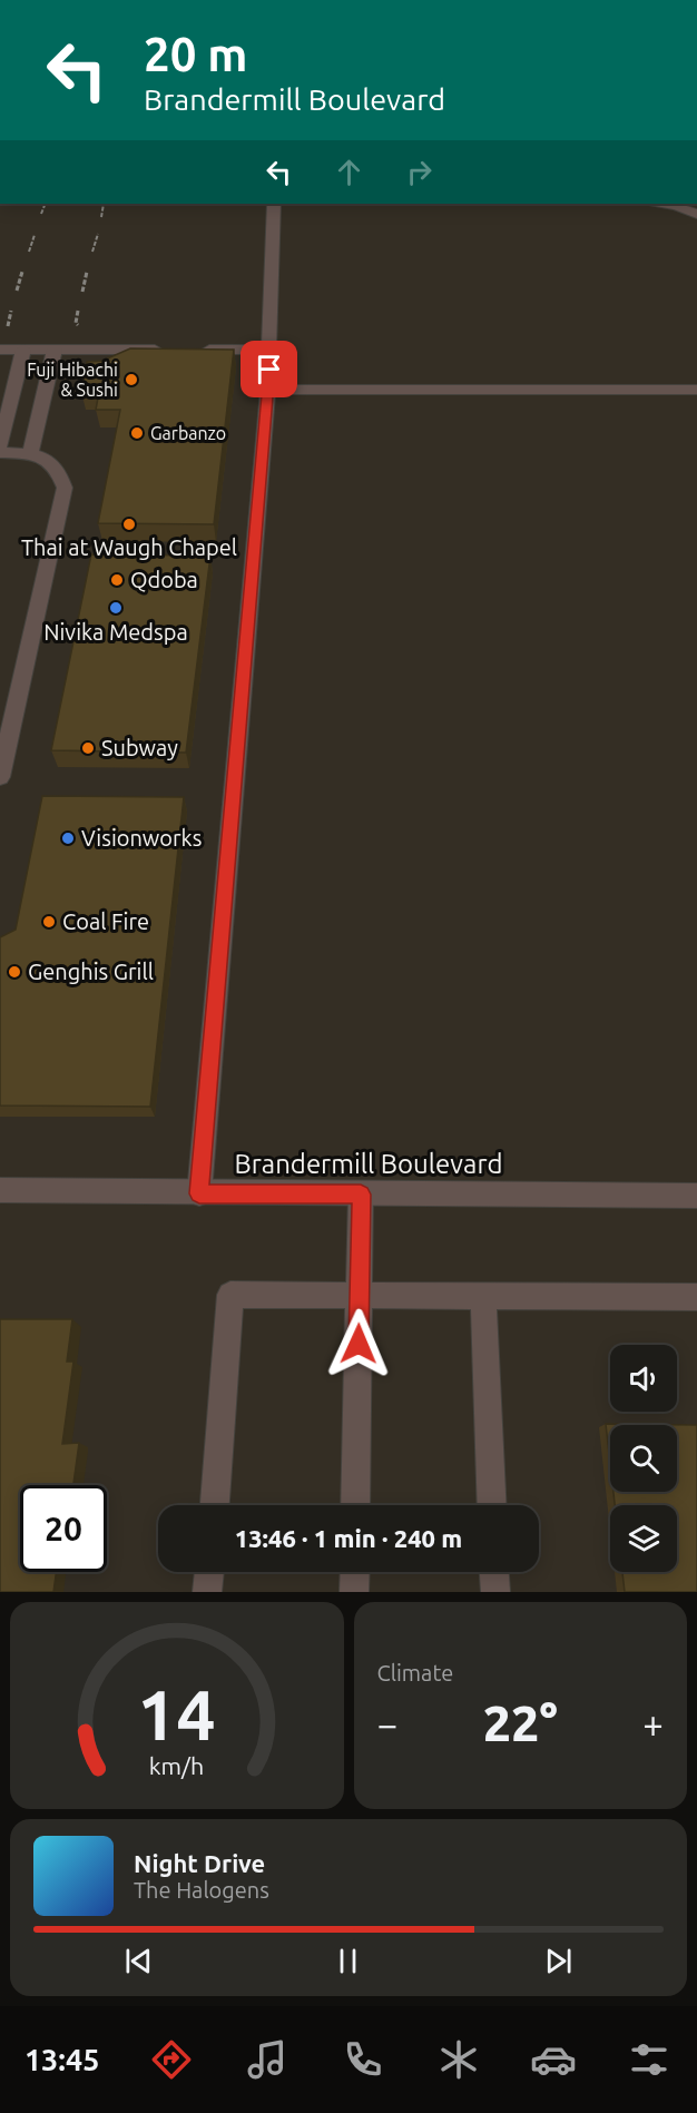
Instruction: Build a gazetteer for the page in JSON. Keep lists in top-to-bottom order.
{
  "streets": {
    "street": ["Brandermill Boulevard"]
  },
  "places": [
    "Fuji Hibachi & Sushi",
    "Garbanzo",
    "Thai at Waugh Chapel",
    "Qdoba",
    "Nivika Medspa",
    "Subway",
    "Visionworks",
    "Coal Fire",
    "Genghis Grill"
  ],
  "page": {
    "turn": ["20 m", "Brandermill Boulevard"],
    "limit": "20",
    "trip": "13:46 · 1 min · 240 m",
    "tile": "Climate",
    "heat": ["−", "22°", "+"],
    "song": ["Night Drive", "The Halogens"],
    "tabs": "13:45",
    "gauge": ["14", "km/h"]
  }
}
